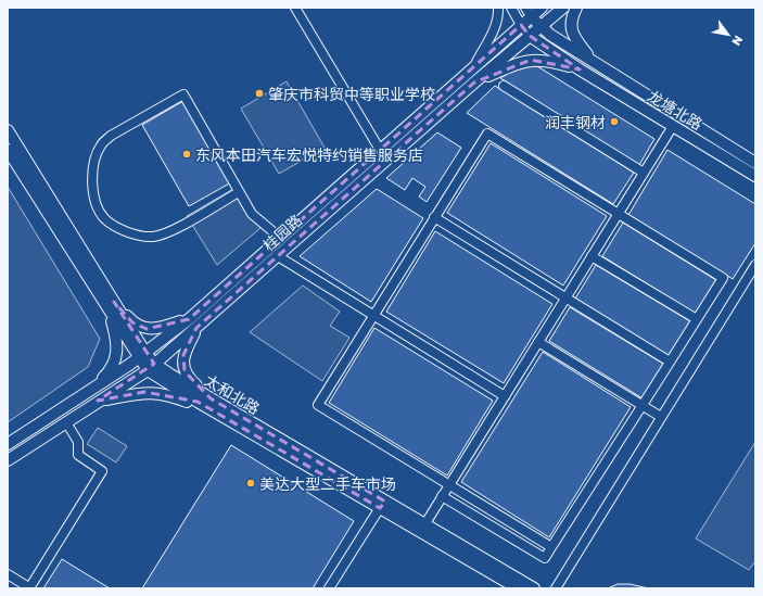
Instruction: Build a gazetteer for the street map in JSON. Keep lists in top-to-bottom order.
{
  "streets": {
    "main road": ["龙塘北路", "桂园路", "太和北路"]
  },
  "crossings": [
    ["龙塘北路", "桂园路"],
    ["桂园路", "太和北路"]
  ],
  "places": [
    "肇庆市科贸中等职业学校",
    "润丰钢材",
    "东风本田汽车宏悦特约销售服务店",
    "美达大型二手车市场"
  ],
  "north": "bottom right"
}
